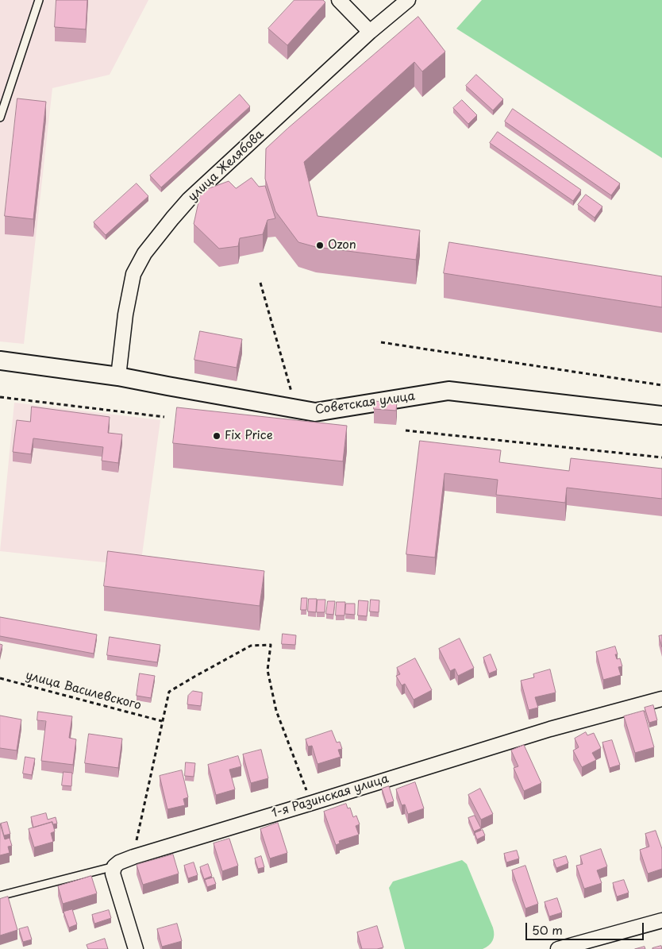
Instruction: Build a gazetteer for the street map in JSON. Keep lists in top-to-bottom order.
{
  "streets": {
    "street": ["улица Желябова", "Советская улица", "1-я Разинская улица"],
    "path": ["улица Василевского"]
  },
  "crossings": [
    ["улица Желябова", "Советская улица"]
  ],
  "places": ["Ozon", "Fix Price"],
  "scale_bar": "50 m"
}
